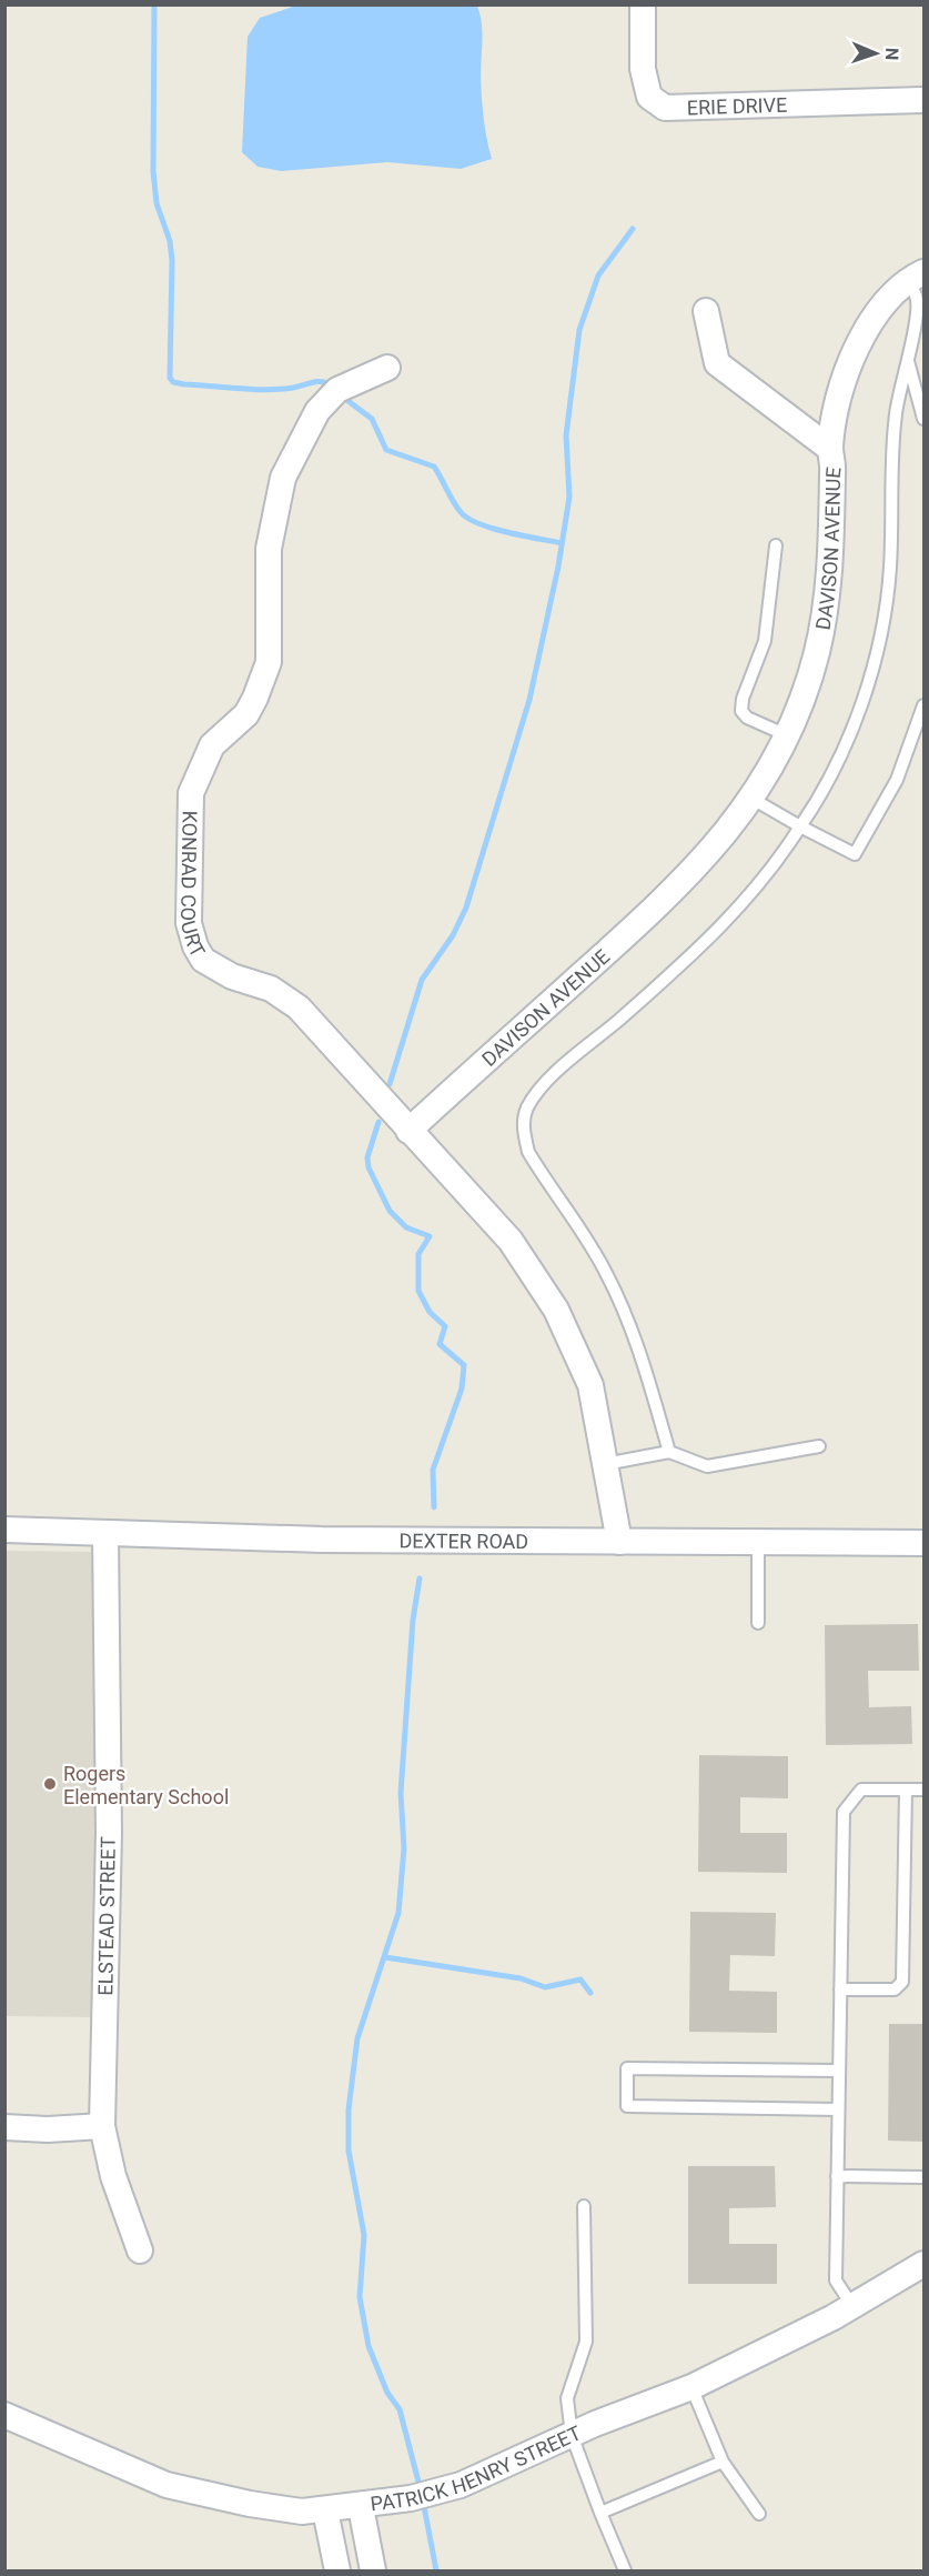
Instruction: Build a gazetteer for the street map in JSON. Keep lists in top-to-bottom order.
{
  "streets": {
    "street": [
      "ERIE DRIVE",
      "DAVISON AVENUE",
      "KONRAD COURT",
      "DEXTER ROAD",
      "ELSTEAD STREET",
      "PATRICK HENRY STREET"
    ]
  },
  "crossings": [
    ["DAVISON AVENUE", "KONRAD COURT"],
    ["DEXTER ROAD", "ELSTEAD STREET"]
  ],
  "places": ["Rogers Elementary School"],
  "north": "right"
}
